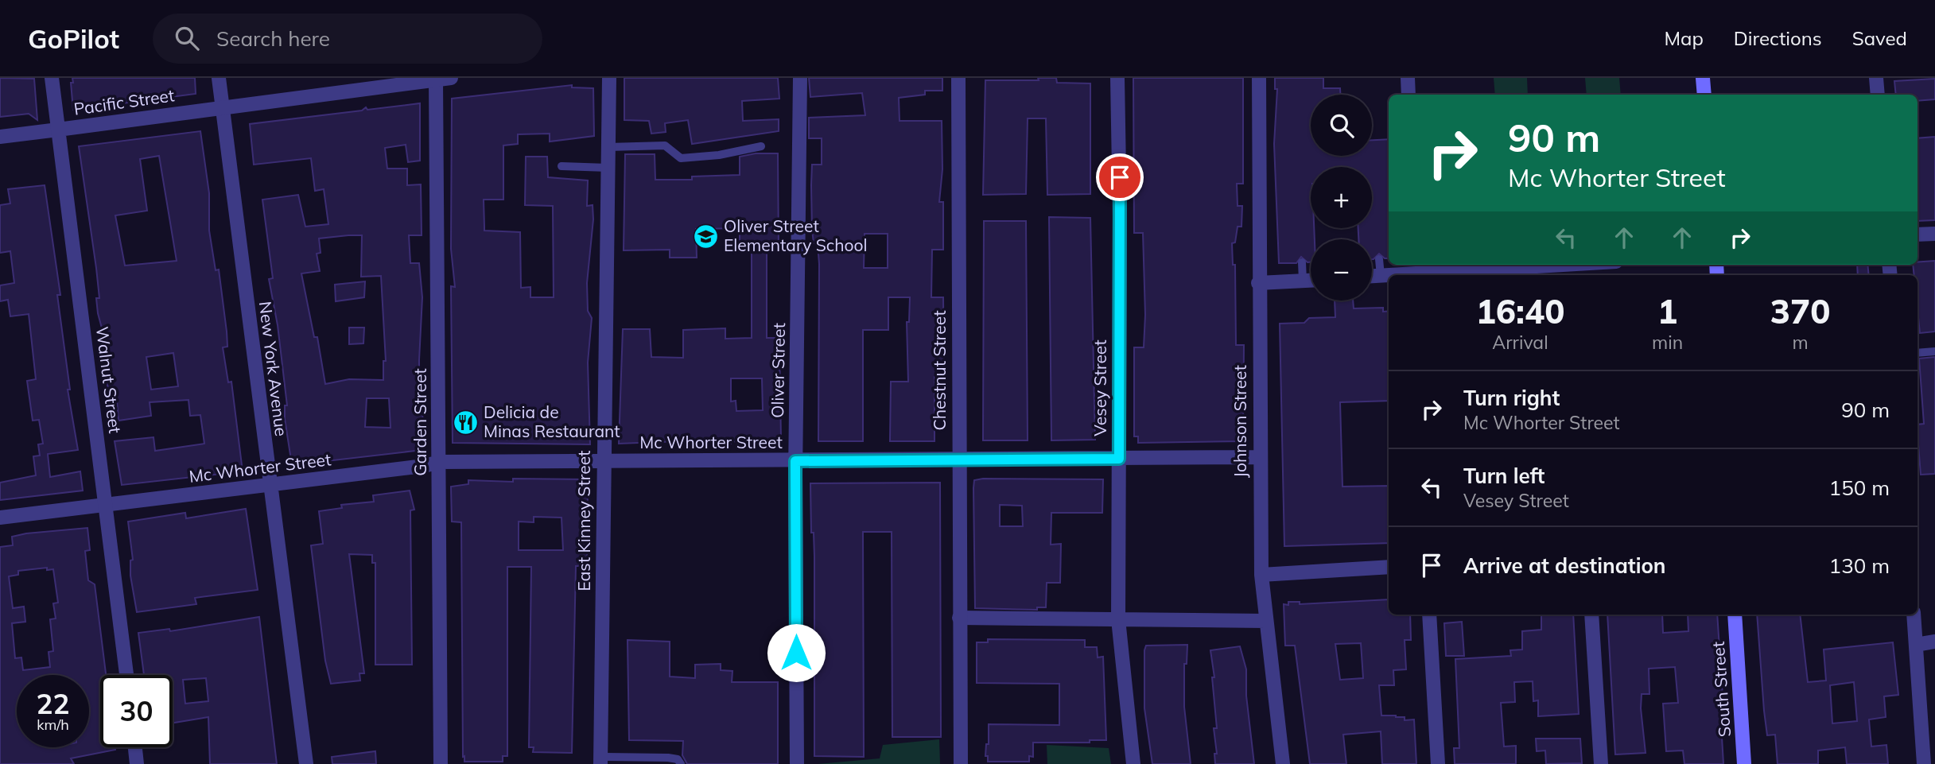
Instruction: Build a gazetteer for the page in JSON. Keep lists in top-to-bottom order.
{
  "streets": {
    "main road": ["South Street"],
    "street": [
      "Pacific Street",
      "New York Avenue",
      "Oliver Street",
      "Chestnut Street",
      "Walnut Street",
      "Vesey Street",
      "Johnson Street",
      "Garden Street",
      "Mc Whorter Street",
      "East Kinney Street"
    ]
  },
  "crossings": [
    ["Pacific Street", "New York Avenue"],
    ["Pacific Street", "Walnut Street"],
    ["Pacific Street", "Garden Street"],
    ["New York Avenue", "Mc Whorter Street"],
    ["Oliver Street", "Mc Whorter Street"],
    ["Chestnut Street", "Mc Whorter Street"],
    ["Walnut Street", "Mc Whorter Street"],
    ["Vesey Street", "Mc Whorter Street"],
    ["Johnson Street", "Mc Whorter Street"],
    ["Garden Street", "Mc Whorter Street"],
    ["Mc Whorter Street", "East Kinney Street"]
  ],
  "places": {
    "school or university": ["Oliver Street Elementary School"],
    "restaurant": ["Delicia de Minas Restaurant"]
  },
  "page": {
    "header": "GoPilot",
    "search": "Search here",
    "nav": ["Map", "Directions", "Saved"],
    "map_buttons": ["+", "−"],
    "turn": ["90 m", "Mc Whorter Street"],
    "eta": [
      "16:40",
      "Arrival",
      "1",
      "min",
      "370",
      "m"
    ],
    "list": [
      {
        "name": "Turn right",
        "note": "Mc Whorter Street",
        "value": "90 m"
      },
      {
        "name": "Turn left",
        "note": "Vesey Street",
        "value": "150 m"
      },
      {
        "name": "Arrive at destination",
        "value": "130 m"
      }
    ],
    "speed": "22 km/h",
    "limit": "30"
  }
}
